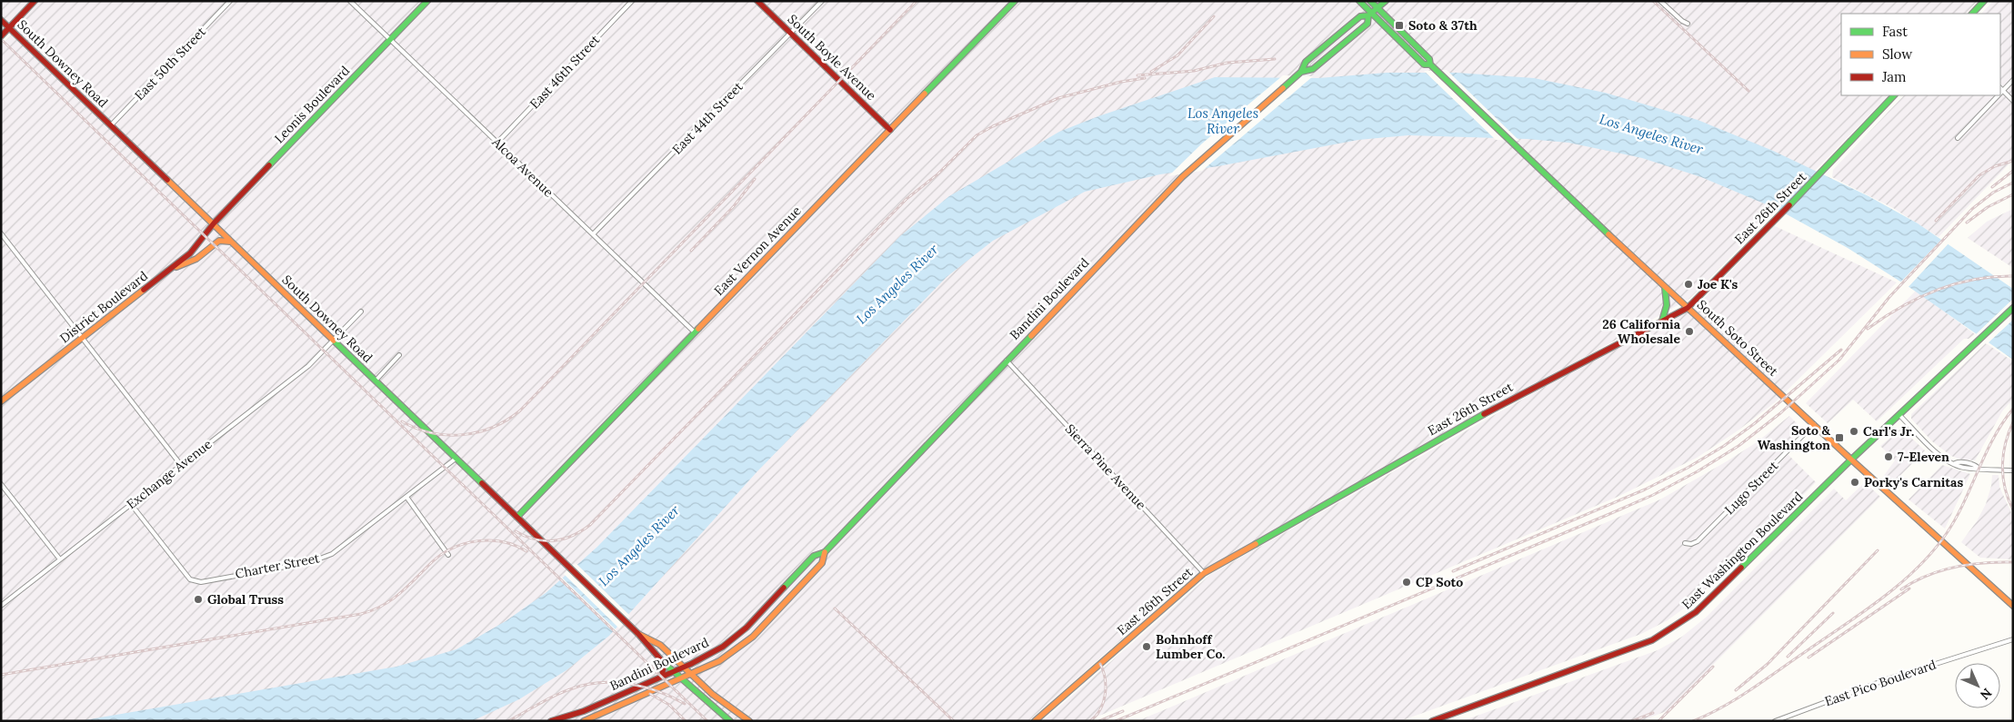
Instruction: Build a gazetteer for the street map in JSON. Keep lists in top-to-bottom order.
{
  "streets": {
    "main road": [
      "South Boyle Avenue",
      "South Downey Road",
      "Leonis Boulevard",
      "East 26th Street",
      "East Vernon Avenue",
      "Bandini Boulevard",
      "District Boulevard",
      "South Soto Street",
      "East Washington Boulevard"
    ],
    "street": [
      "East 50th Street",
      "East 46th Street",
      "East 44th Street",
      "Alcoa Avenue",
      "Sierra Pine Avenue",
      "Exchange Avenue",
      "Lugo Street",
      "Charter Street",
      "East Pico Boulevard"
    ]
  },
  "crossings": [
    ["South Boyle Avenue", "East 44th Street"],
    ["South Boyle Avenue", "East Vernon Avenue"],
    ["South Downey Road", "East 50th Street"],
    ["South Downey Road", "Leonis Boulevard"],
    ["South Downey Road", "East Vernon Avenue"],
    ["South Downey Road", "Bandini Boulevard"],
    ["South Downey Road", "District Boulevard"],
    ["South Downey Road", "Exchange Avenue"],
    ["South Downey Road", "Charter Street"],
    ["East 46th Street", "Alcoa Avenue"],
    ["Leonis Boulevard", "Alcoa Avenue"],
    ["Leonis Boulevard", "District Boulevard"],
    ["East 44th Street", "Alcoa Avenue"],
    ["Alcoa Avenue", "East Vernon Avenue"],
    ["East 26th Street", "South Soto Street"],
    ["East 26th Street", "Sierra Pine Avenue"],
    ["Bandini Boulevard", "South Soto Street"],
    ["Bandini Boulevard", "Sierra Pine Avenue"],
    ["South Soto Street", "Lugo Street"],
    ["South Soto Street", "East Washington Boulevard"],
    ["Exchange Avenue", "Charter Street"]
  ],
  "water": ["Los Angeles River"],
  "places": {
    "transit": ["Soto & 37th", "Soto & Washington"],
    "other": [
      "Joe K's",
      "26 California Wholesale",
      "Carl's Jr.",
      "7-Eleven",
      "Porky's Carnitas",
      "CP Soto",
      "Global Truss",
      "Bohnhoff Lumber Co."
    ]
  },
  "legend": ["Fast", "Slow", "Jam"],
  "north": "bottom right"
}
